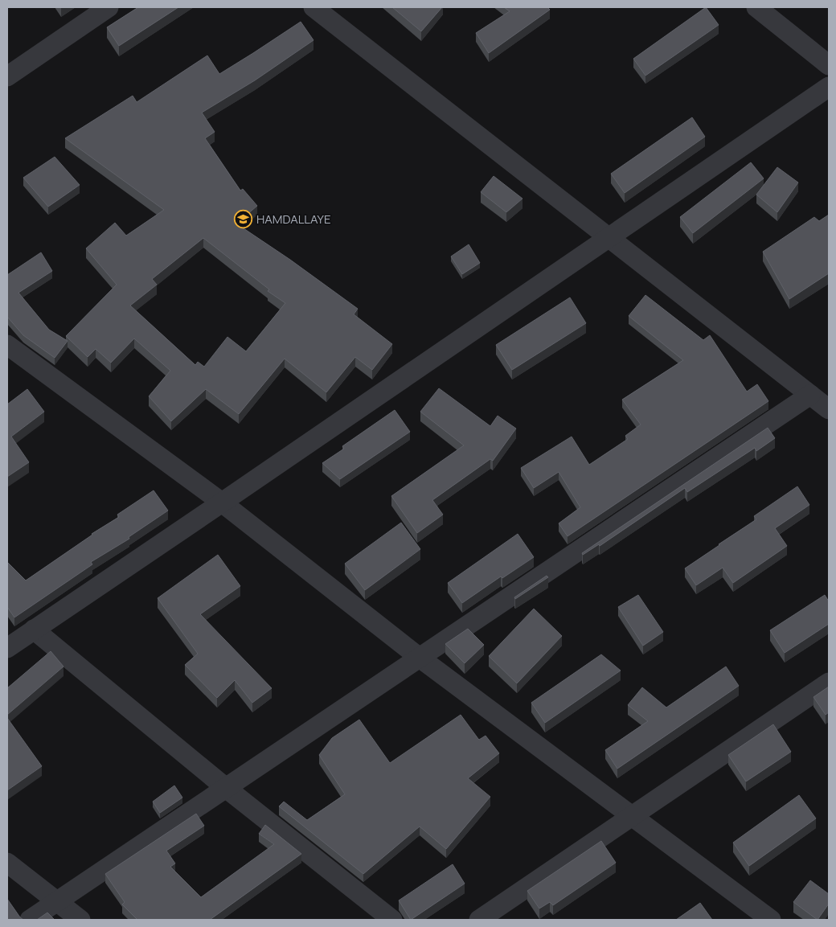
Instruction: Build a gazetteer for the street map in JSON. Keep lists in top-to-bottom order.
{
  "places": {
    "school or university": ["HAMDALLAYE"]
  }
}
